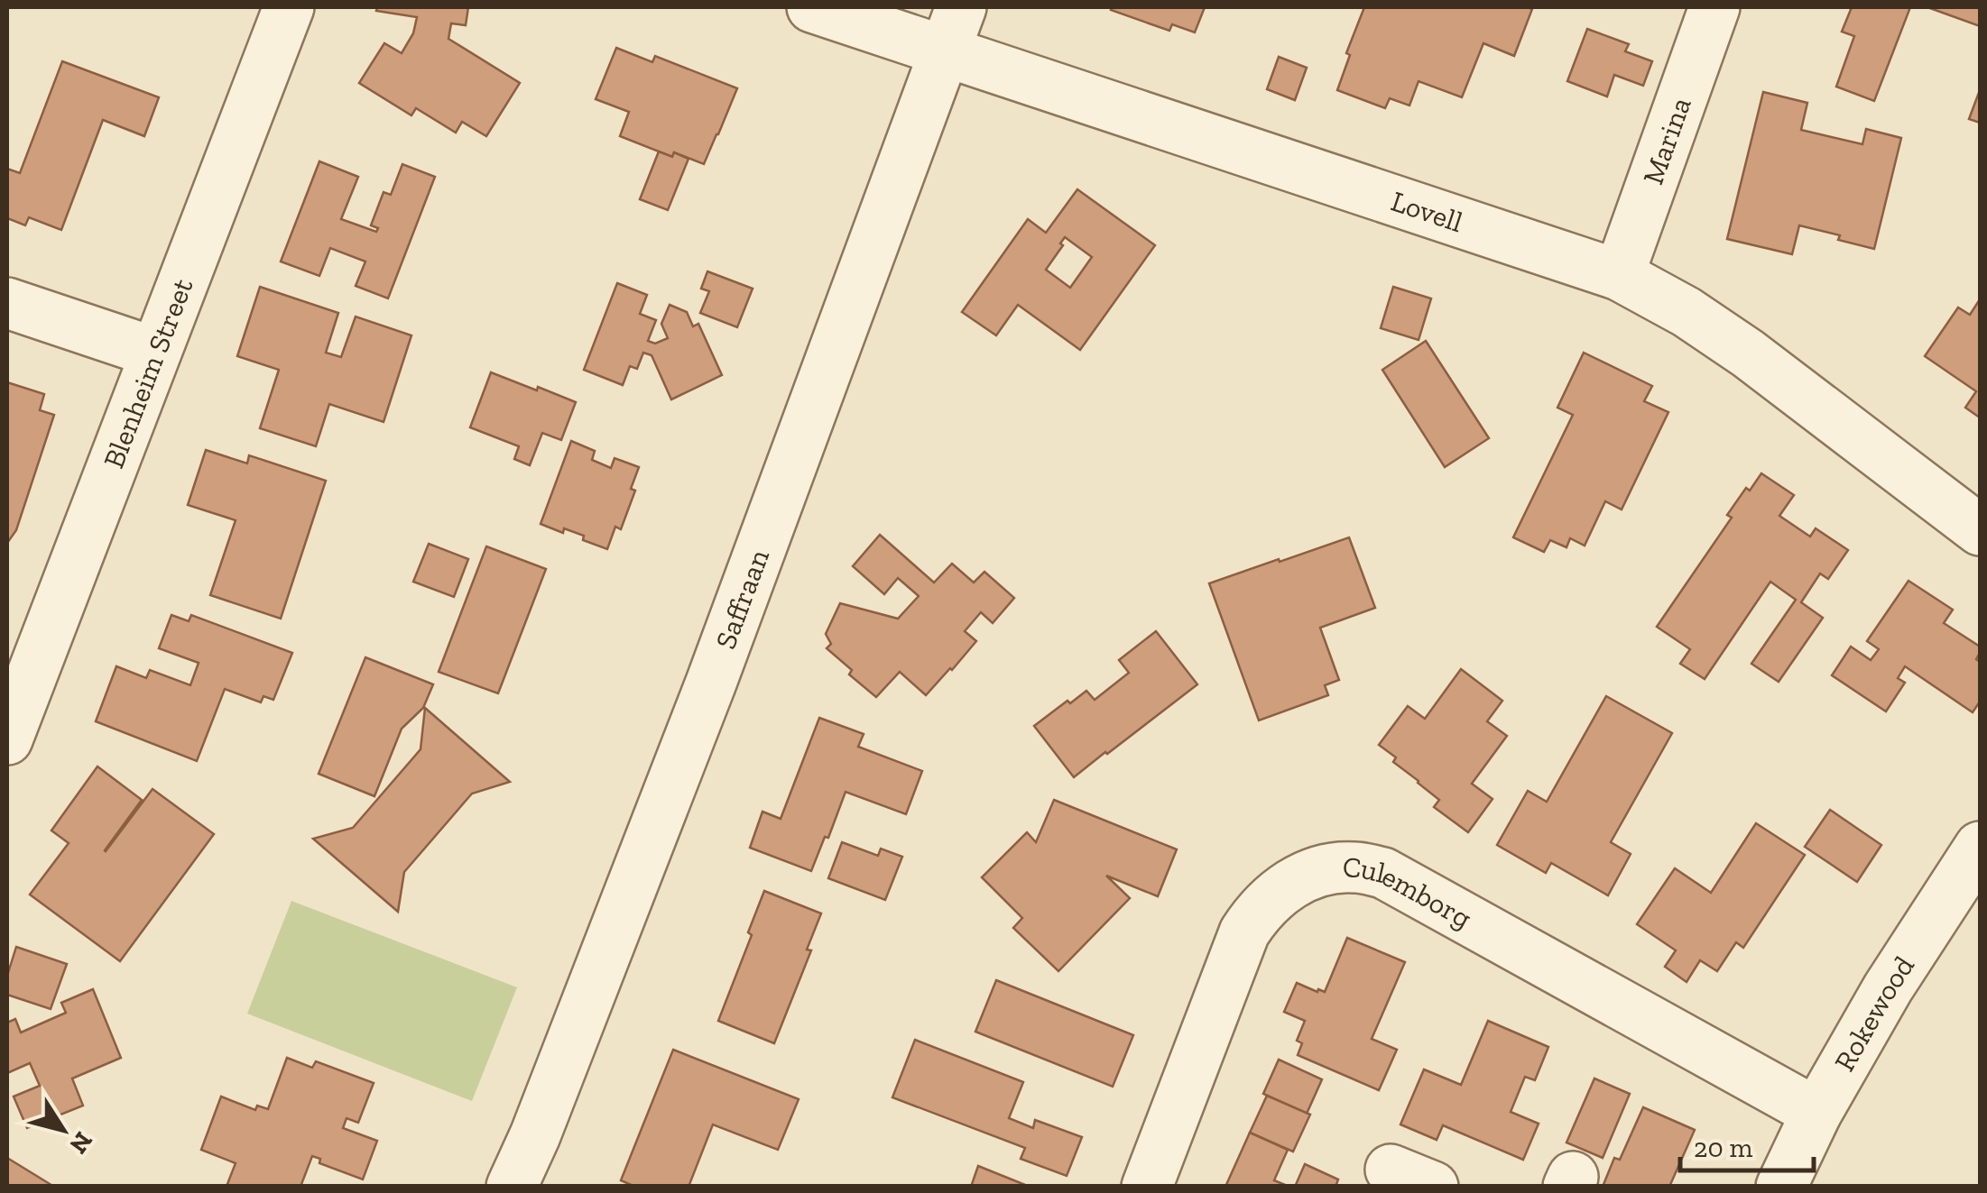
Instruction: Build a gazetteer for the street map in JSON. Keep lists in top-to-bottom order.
{
  "streets": {
    "street": [
      "Marina",
      "Lovell",
      "Blenheim Street",
      "Saffraan",
      "Culemborg",
      "Rokewood"
    ]
  },
  "crossings": [
    ["Marina", "Lovell"],
    ["Lovell", "Saffraan"],
    ["Culemborg", "Rokewood"]
  ],
  "scale_bar": "20 m",
  "north": "bottom right"
}
